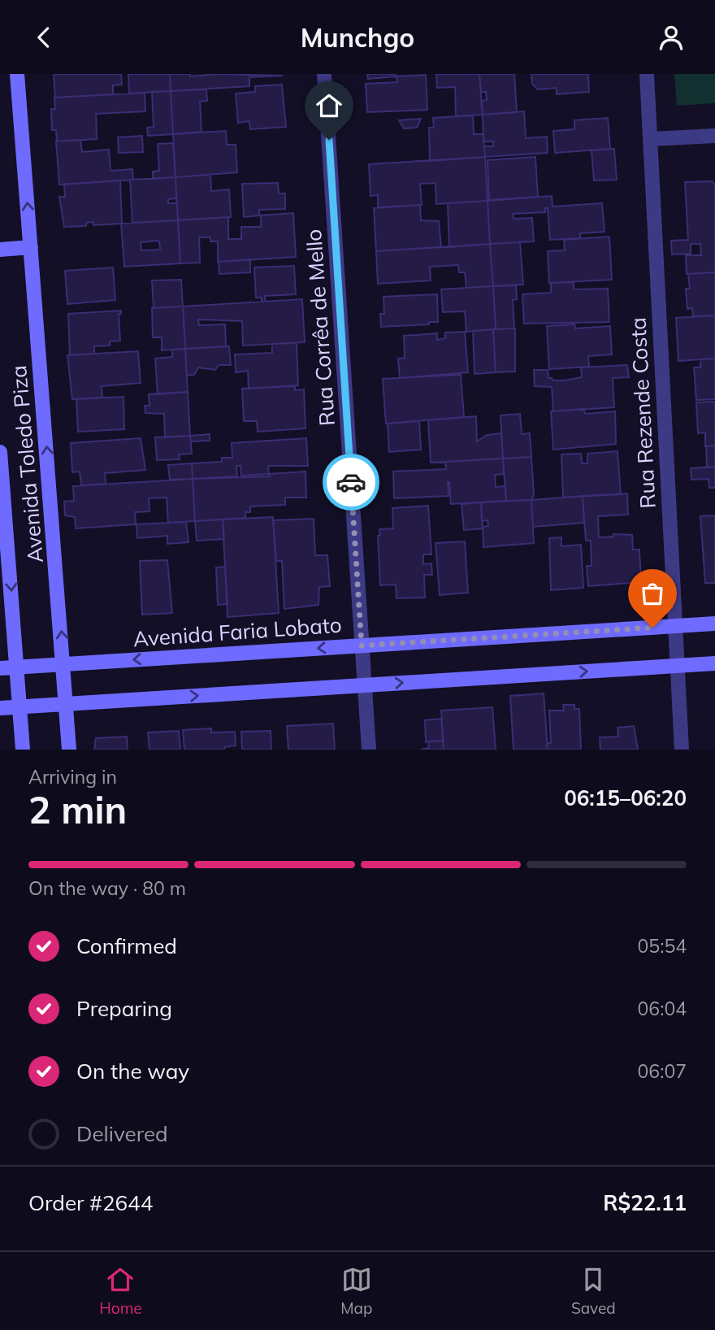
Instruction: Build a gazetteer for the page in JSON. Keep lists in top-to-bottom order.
{
  "streets": {
    "street": [
      "Rua Corrêa de Mello",
      "Rua Rezende Costa",
      "Avenida Toledo Piza",
      "Avenida Faria Lobato"
    ]
  },
  "crossings": [
    ["Rua Corrêa de Mello", "Avenida Faria Lobato"],
    ["Rua Rezende Costa", "Avenida Faria Lobato"],
    ["Avenida Toledo Piza", "Avenida Faria Lobato"]
  ],
  "page": {
    "header": "Munchgo",
    "heading": ["2 min", "Arriving in", "06:15–06:20"],
    "panel": ["Order #2644", "R$22.11"],
    "bar": "On the way · 80 m",
    "list": [
      ["Confirmed", "05:54"],
      ["Preparing", "06:04"],
      ["On the way", "06:07"],
      "Delivered"
    ],
    "tabs": ["Home", "Map", "Saved"]
  }
}
